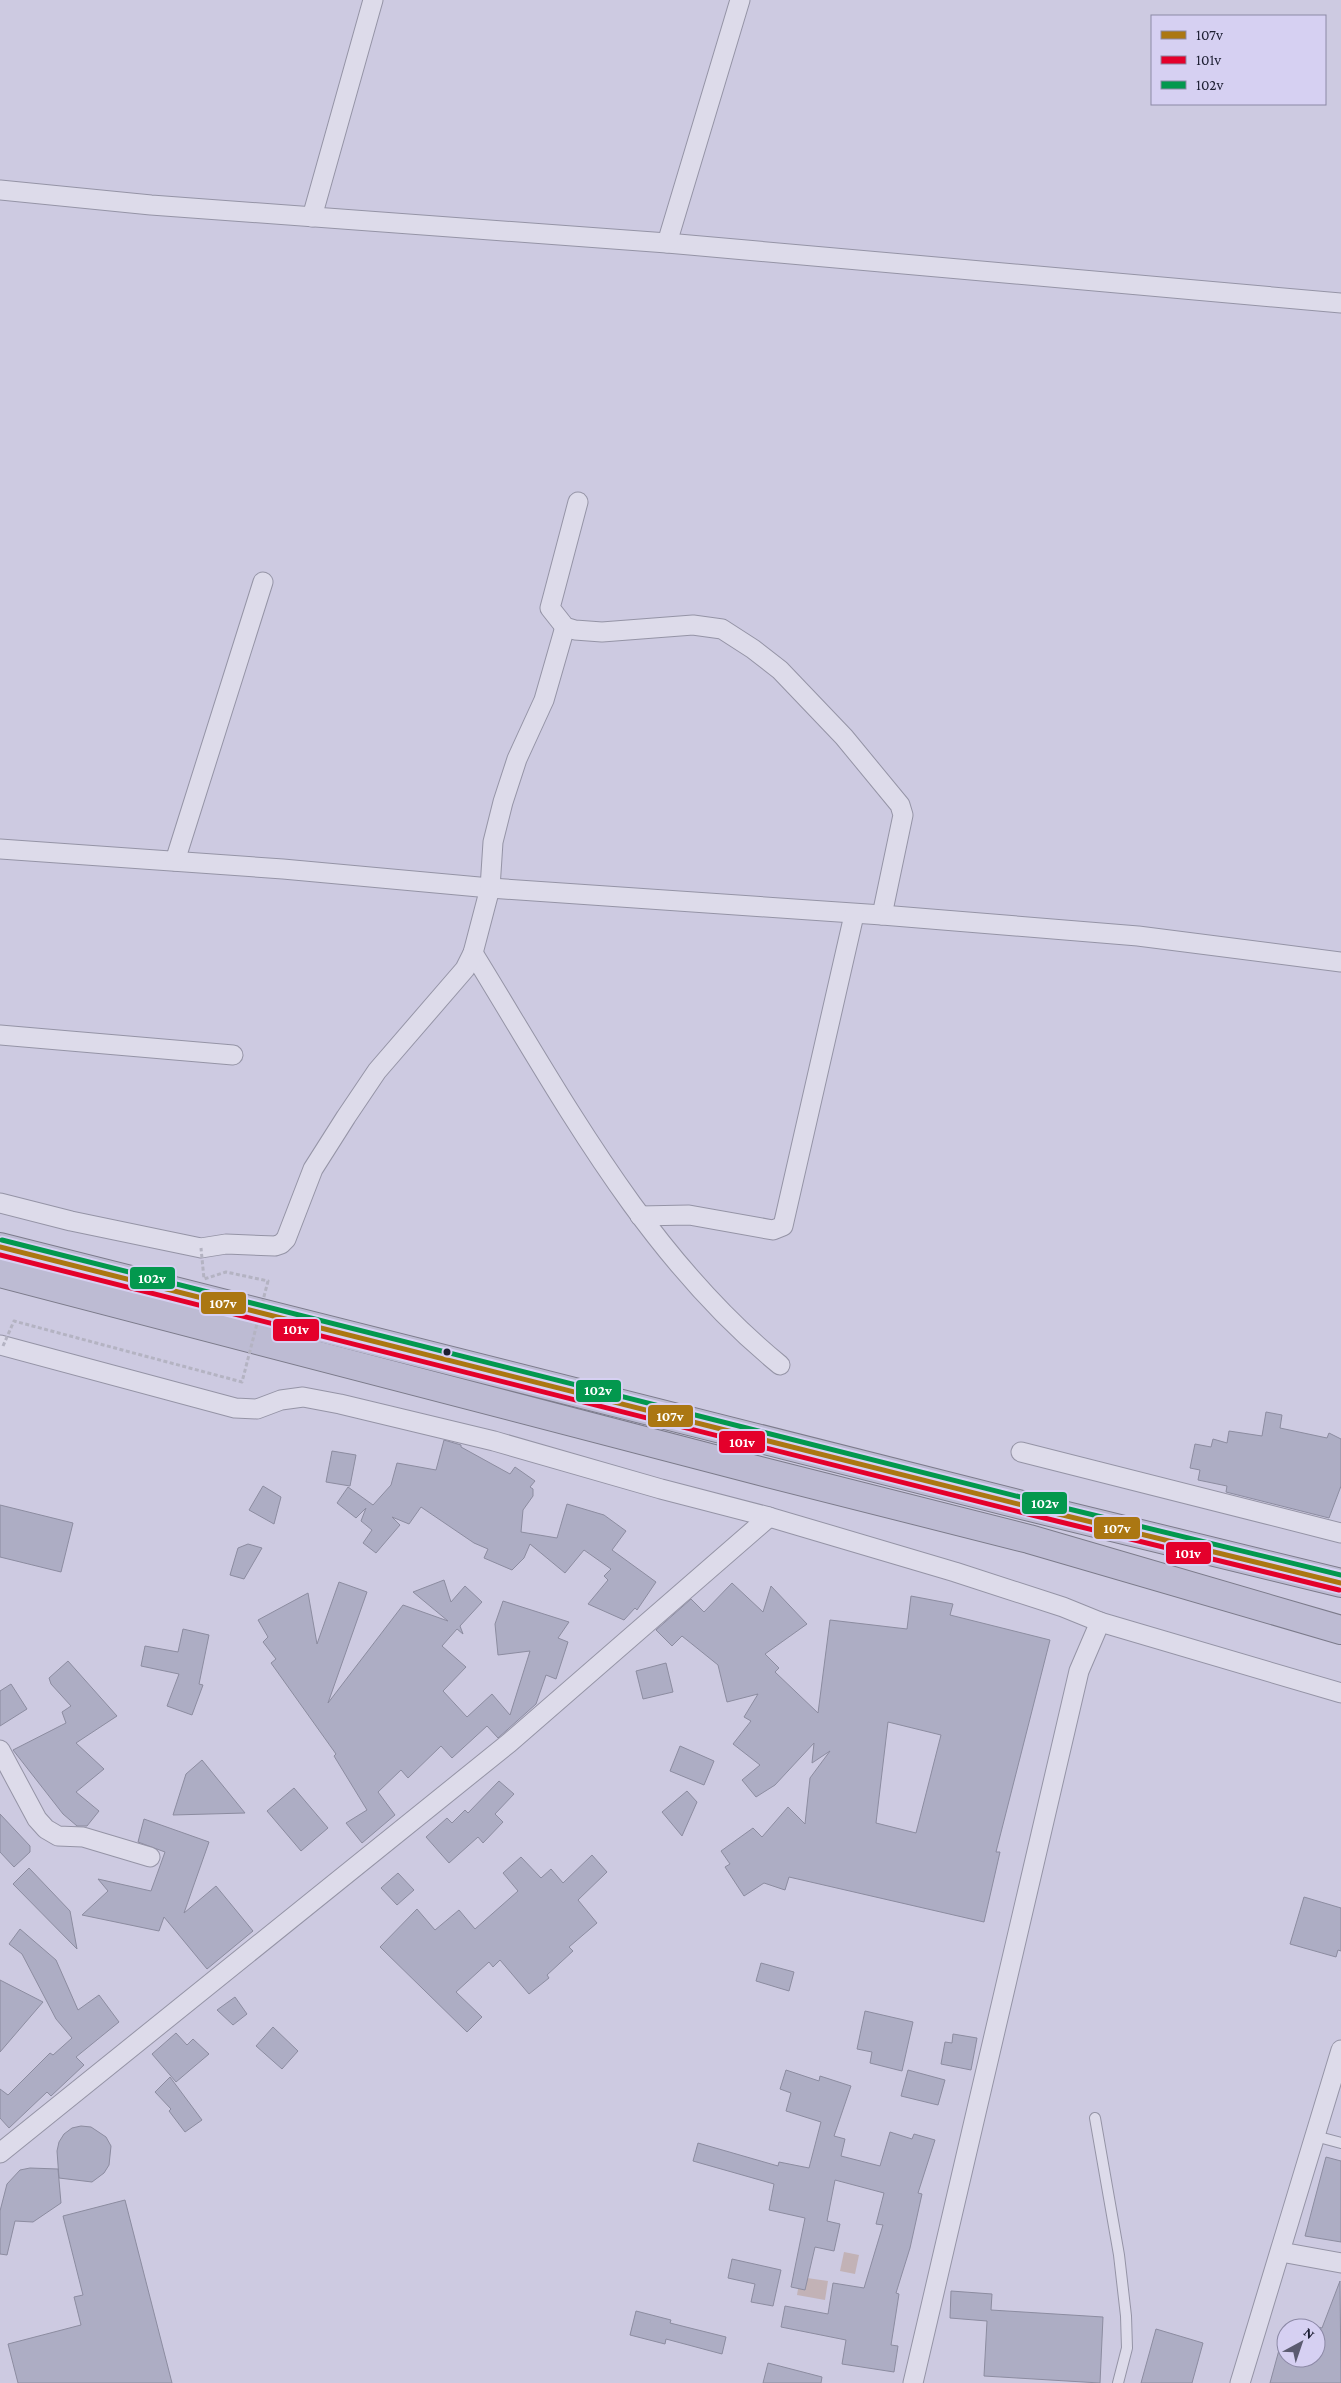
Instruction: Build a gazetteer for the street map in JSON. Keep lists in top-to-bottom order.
{
  "lines": ["transit line 102v", "transit line 107v", "transit line 101v"],
  "legend": ["107v", "101v", "102v"],
  "north": "top right"
}
